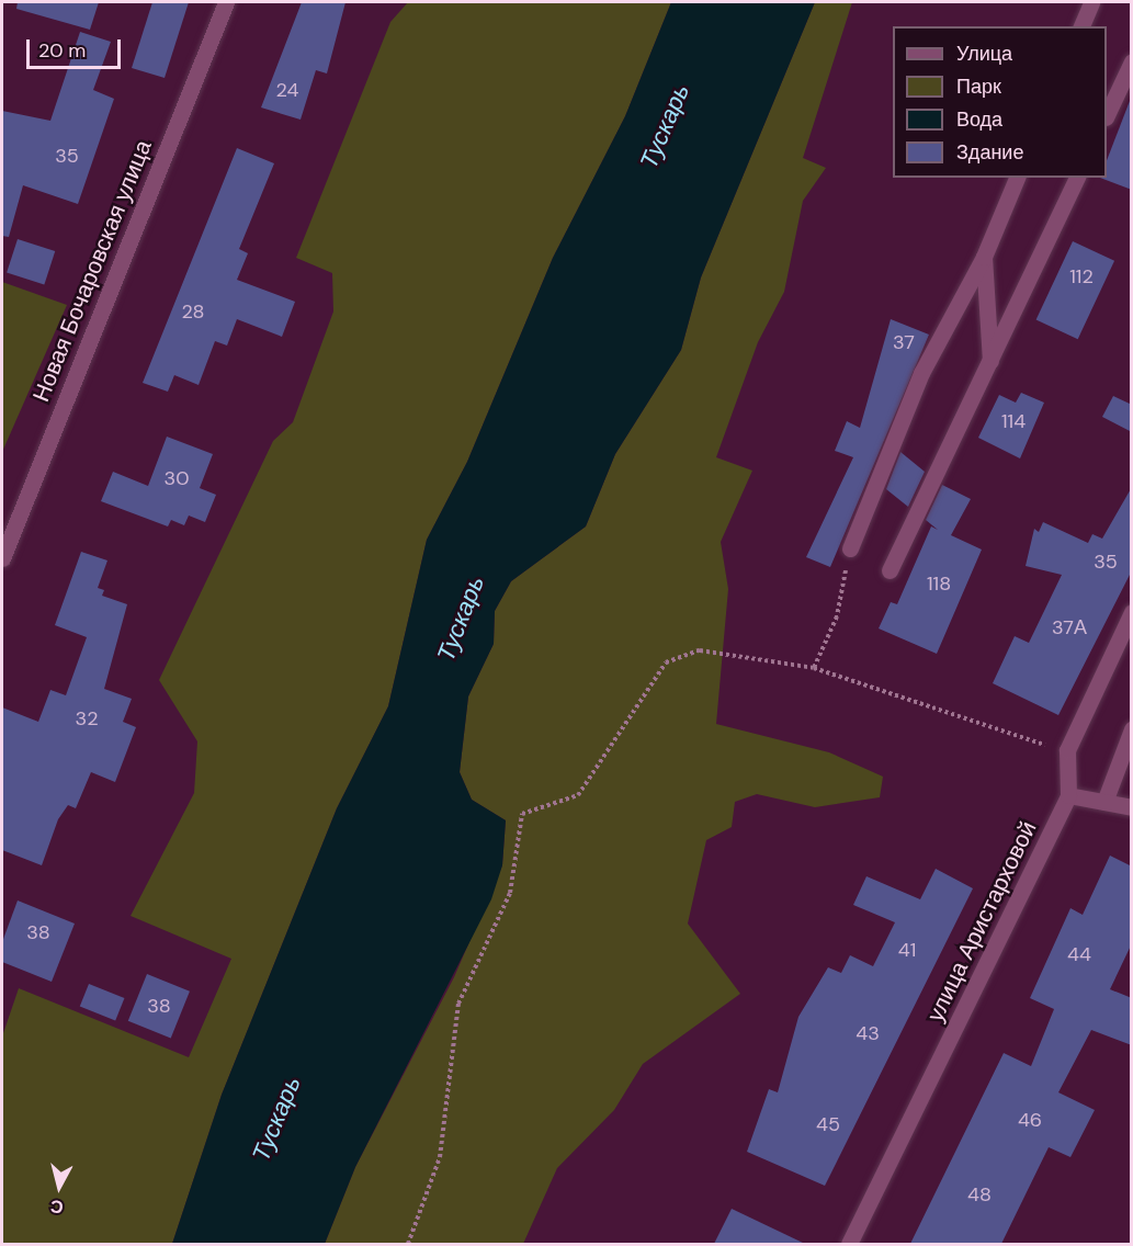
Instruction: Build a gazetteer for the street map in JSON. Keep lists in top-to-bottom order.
{
  "streets": {
    "street": ["Новая Бочаровская улица", "улица Аристарховой"]
  },
  "water": ["Тускарь"],
  "house_numbers": [
    "24",
    "35",
    "112",
    "28",
    "37",
    "114",
    "30",
    "35",
    "118",
    "37А",
    "32",
    "38",
    "41",
    "44",
    "38",
    "43",
    "46",
    "45",
    "48"
  ],
  "legend": [
    "Улица",
    "Парк",
    "Вода",
    "Здание"
  ],
  "scale_bar": "20 m",
  "north": "bottom"
}
